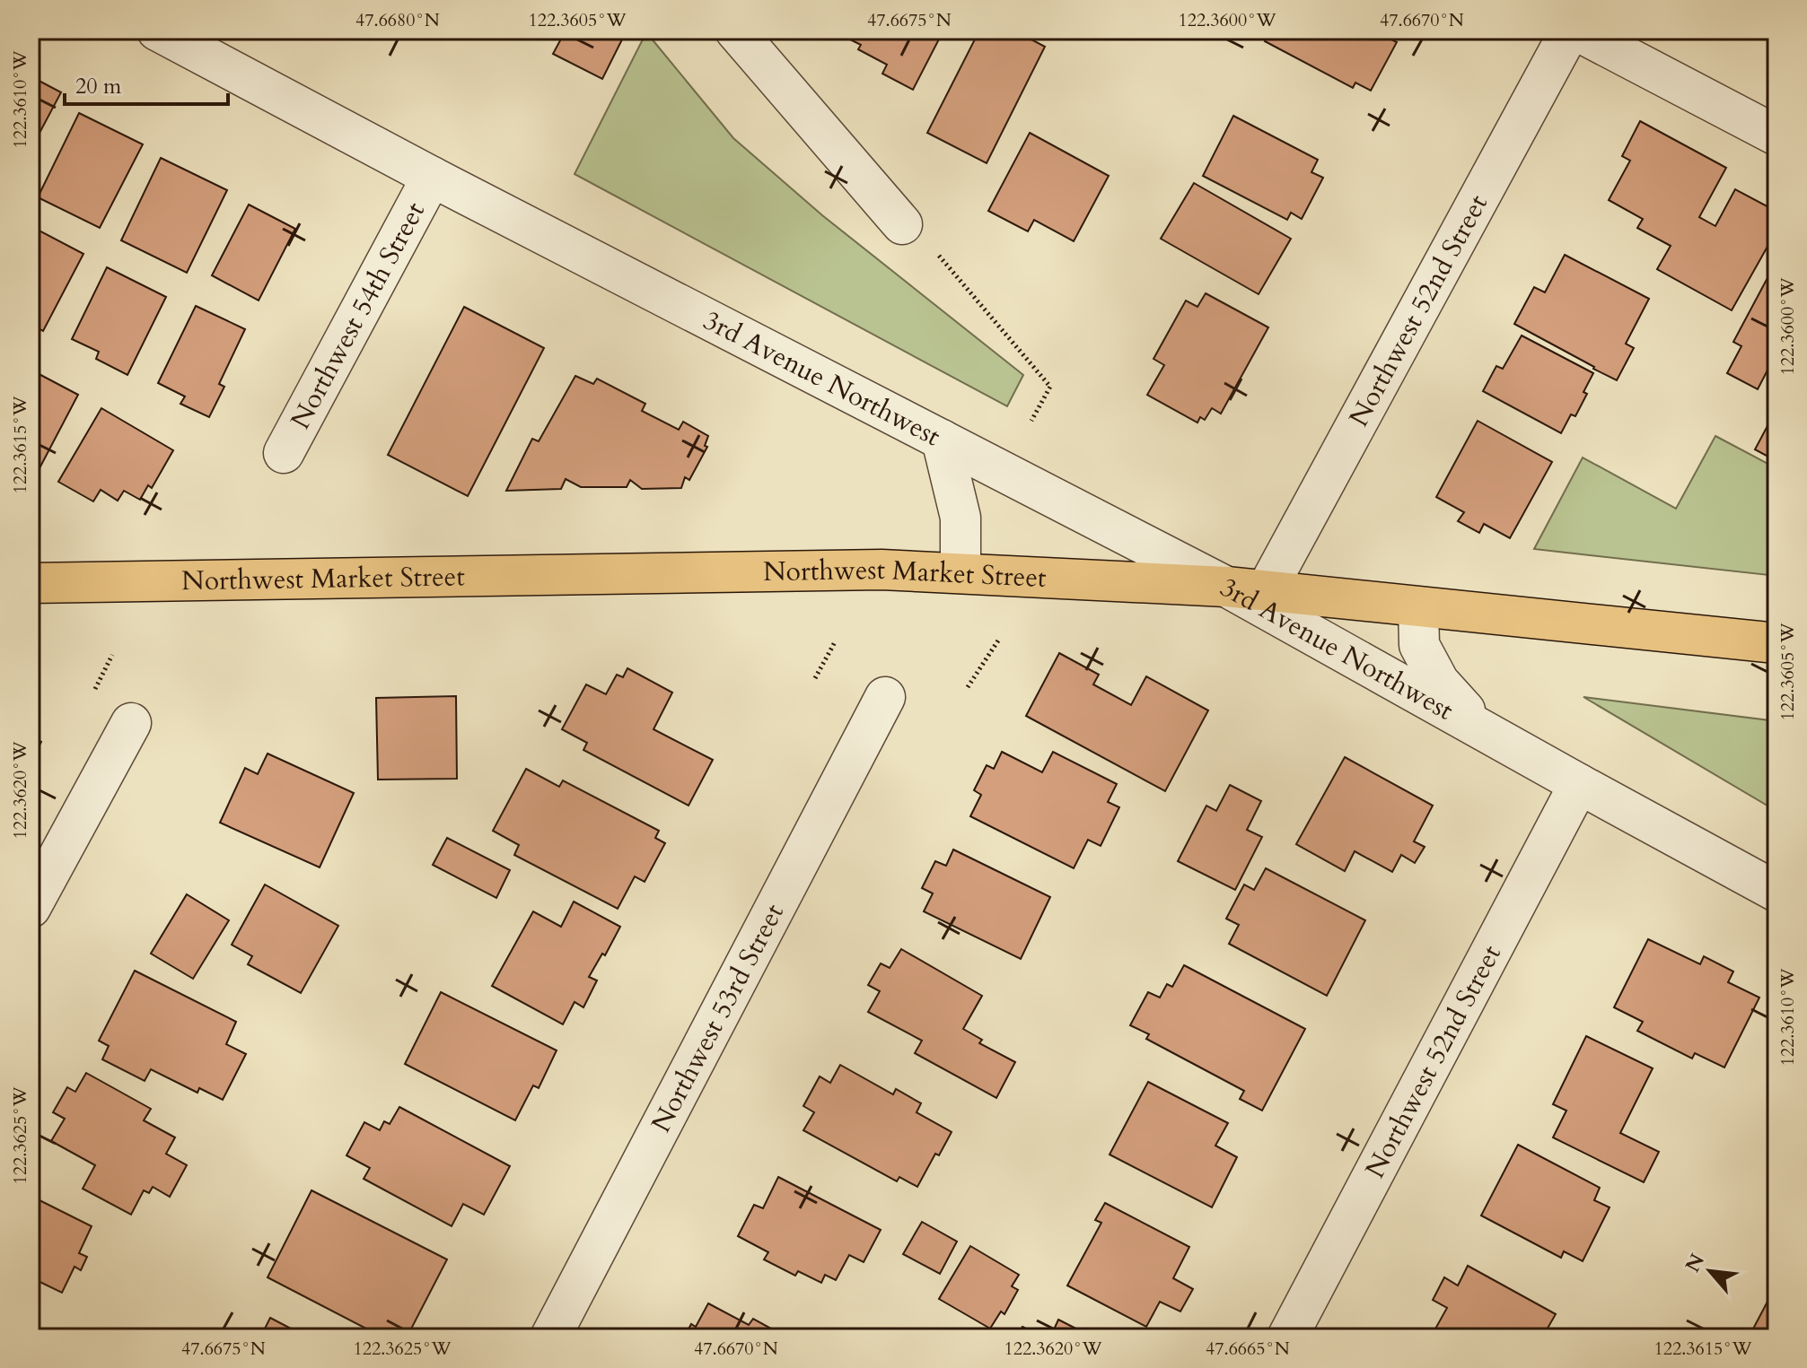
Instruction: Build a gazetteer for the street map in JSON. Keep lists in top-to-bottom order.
{
  "streets": {
    "main road": ["Northwest Market Street"],
    "street": [
      "Northwest 52nd Street",
      "Northwest 54th Street",
      "3rd Avenue Northwest",
      "Northwest 53rd Street"
    ]
  },
  "crossings": [
    ["Northwest 52nd Street", "3rd Avenue Northwest"],
    ["Northwest 52nd Street", "Northwest Market Street"],
    ["Northwest 54th Street", "3rd Avenue Northwest"],
    ["3rd Avenue Northwest", "Northwest Market Street"]
  ],
  "scale_bar": "20 m",
  "north": "top left",
  "coordinates": [
    "47.6680°N",
    "122.3605°W",
    "47.6675°N",
    "122.3600°W",
    "47.6670°N",
    "122.3610°W",
    "122.3615°W",
    "122.3620°W",
    "122.3625°W",
    "47.6665°N"
  ]
}
